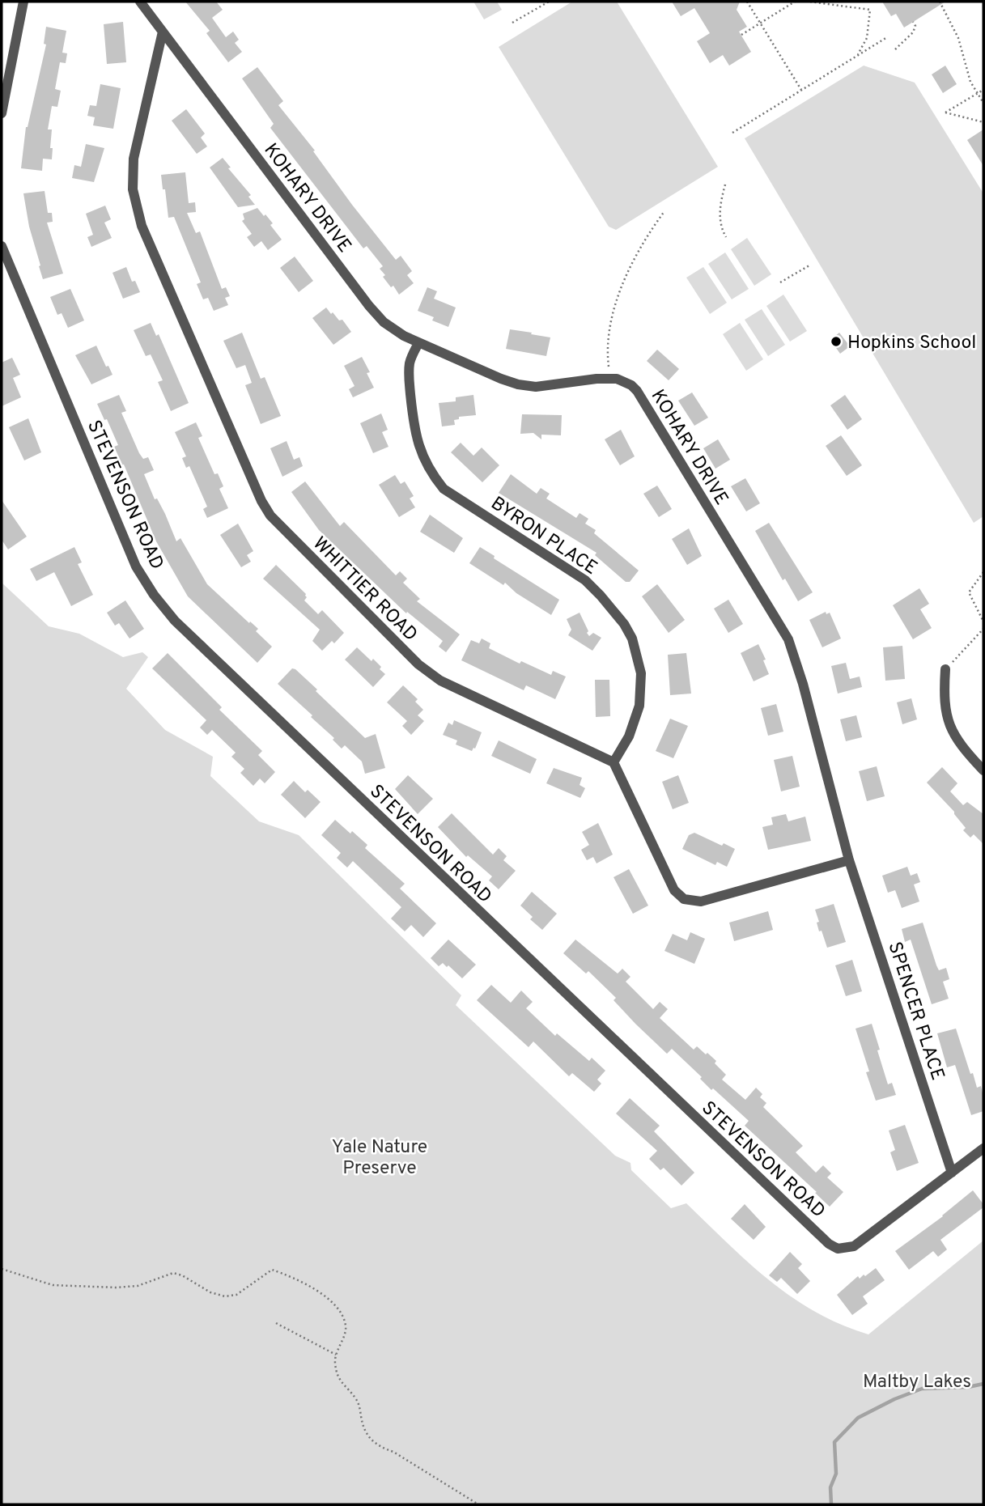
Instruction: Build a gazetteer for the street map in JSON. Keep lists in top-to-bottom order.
{
  "streets": {
    "street": [
      "KOHARY DRIVE",
      "STEVENSON ROAD",
      "BYRON PLACE",
      "WHITTIER ROAD",
      "SPENCER PLACE"
    ]
  },
  "crossings": [
    ["KOHARY DRIVE", "BYRON PLACE"],
    ["KOHARY DRIVE", "WHITTIER ROAD"],
    ["KOHARY DRIVE", "SPENCER PLACE"],
    ["STEVENSON ROAD", "SPENCER PLACE"],
    ["BYRON PLACE", "WHITTIER ROAD"]
  ],
  "parks": ["Yale Nature Preserve", "Maltby Lakes"],
  "places": ["Hopkins School"]
}
